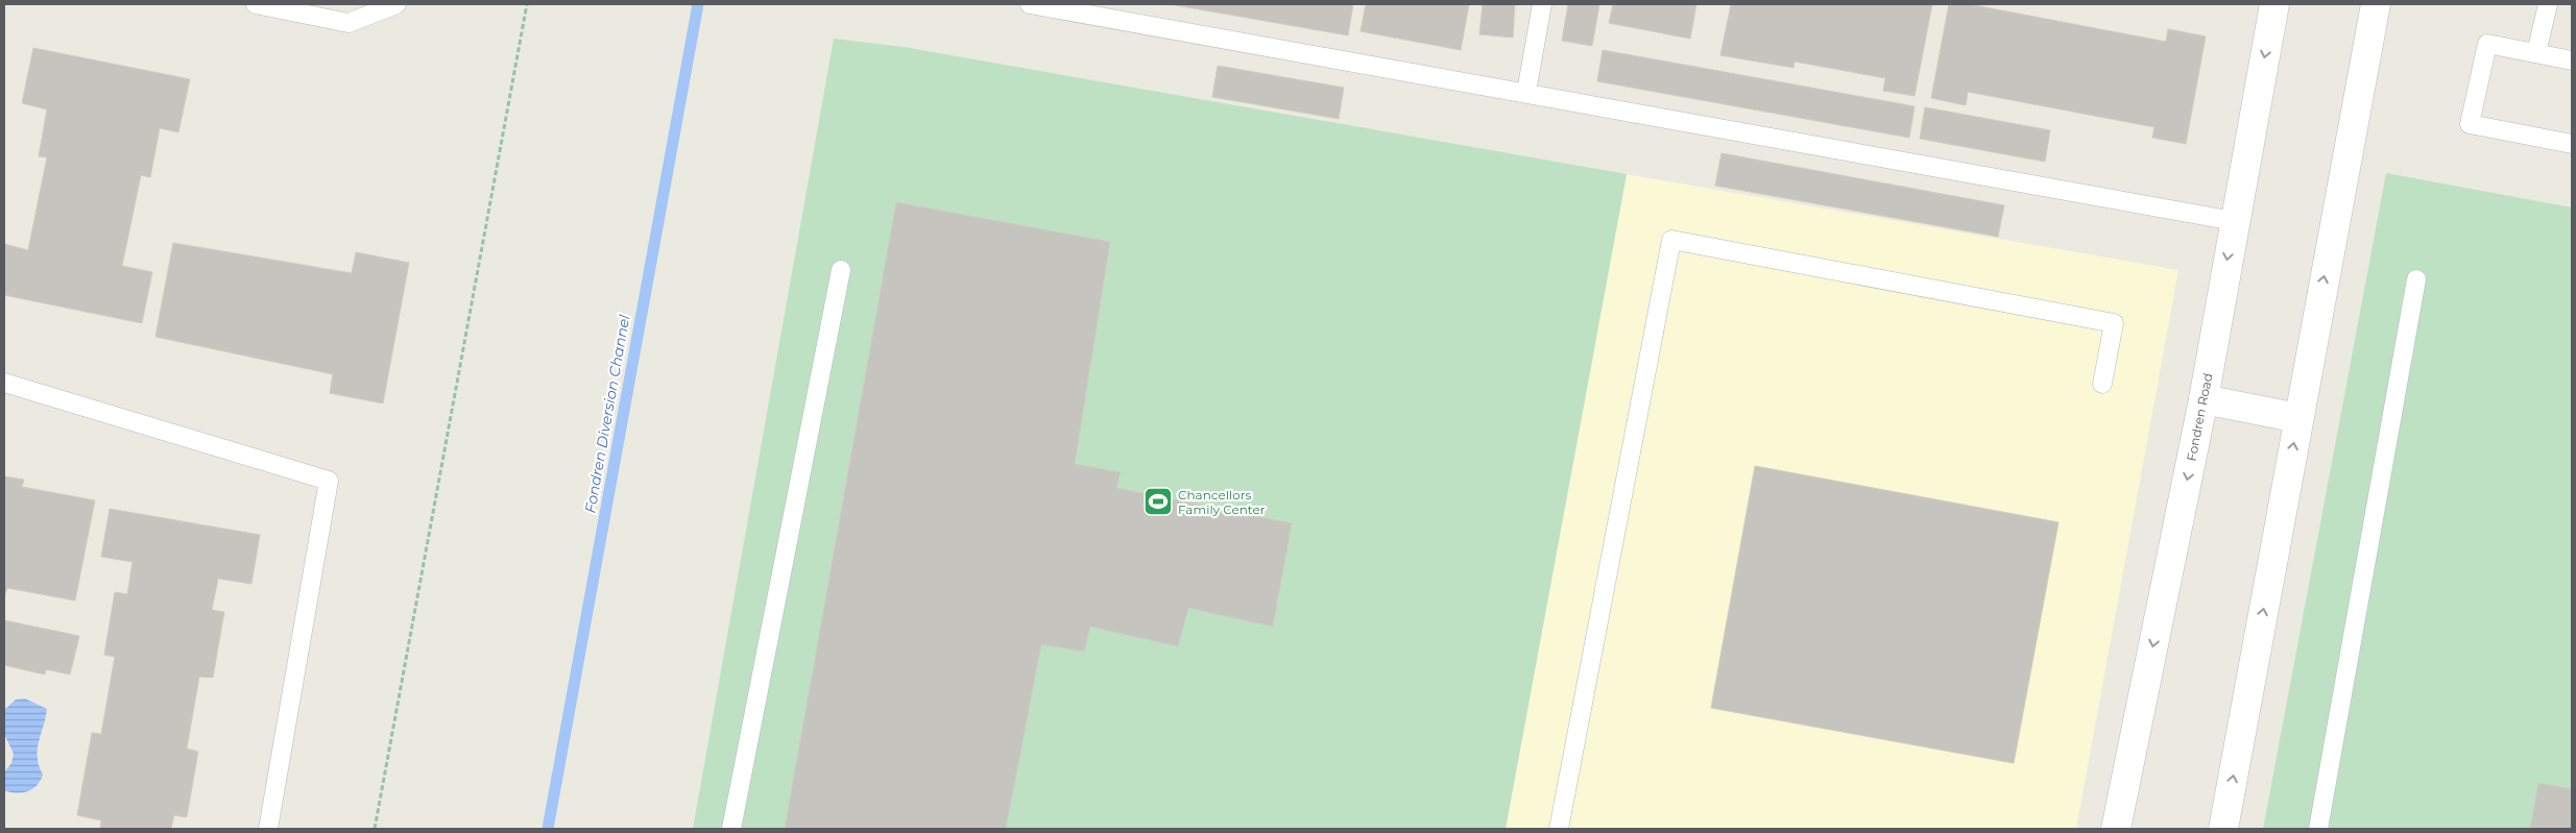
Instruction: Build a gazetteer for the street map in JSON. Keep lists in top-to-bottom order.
{
  "streets": {
    "main road": ["Fondren Road"]
  },
  "water": ["Fondren Diversion Channel"],
  "places": {
    "sports": ["Chancellors Family Center"]
  }
}
